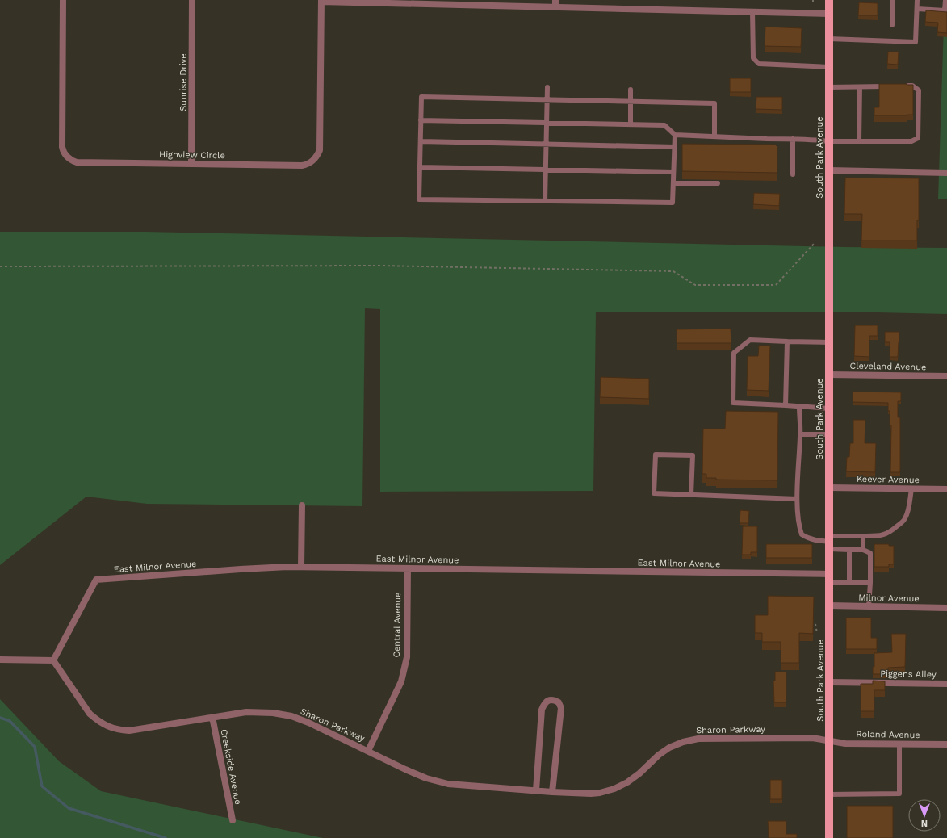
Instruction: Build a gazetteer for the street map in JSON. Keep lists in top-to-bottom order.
{
  "streets": {
    "main road": ["South Park Avenue"],
    "street": [
      "Sunrise Drive",
      "Highview Circle",
      "Cleveland Avenue",
      "Keever Avenue",
      "East Milnor Avenue",
      "Milnor Avenue",
      "Central Avenue",
      "Piggens Alley",
      "Sharon Parkway",
      "Roland Avenue",
      "Creekside Avenue"
    ]
  },
  "crossings": [
    ["Sunrise Drive", "Highview Circle"],
    ["South Park Avenue", "Cleveland Avenue"],
    ["South Park Avenue", "Keever Avenue"],
    ["South Park Avenue", "East Milnor Avenue"],
    ["South Park Avenue", "Milnor Avenue"],
    ["South Park Avenue", "Piggens Alley"],
    ["South Park Avenue", "Sharon Parkway"],
    ["South Park Avenue", "Roland Avenue"],
    ["East Milnor Avenue", "Central Avenue"],
    ["East Milnor Avenue", "Sharon Parkway"],
    ["Central Avenue", "Sharon Parkway"],
    ["Sharon Parkway", "Roland Avenue"],
    ["Sharon Parkway", "Creekside Avenue"]
  ],
  "north": "bottom"
}
